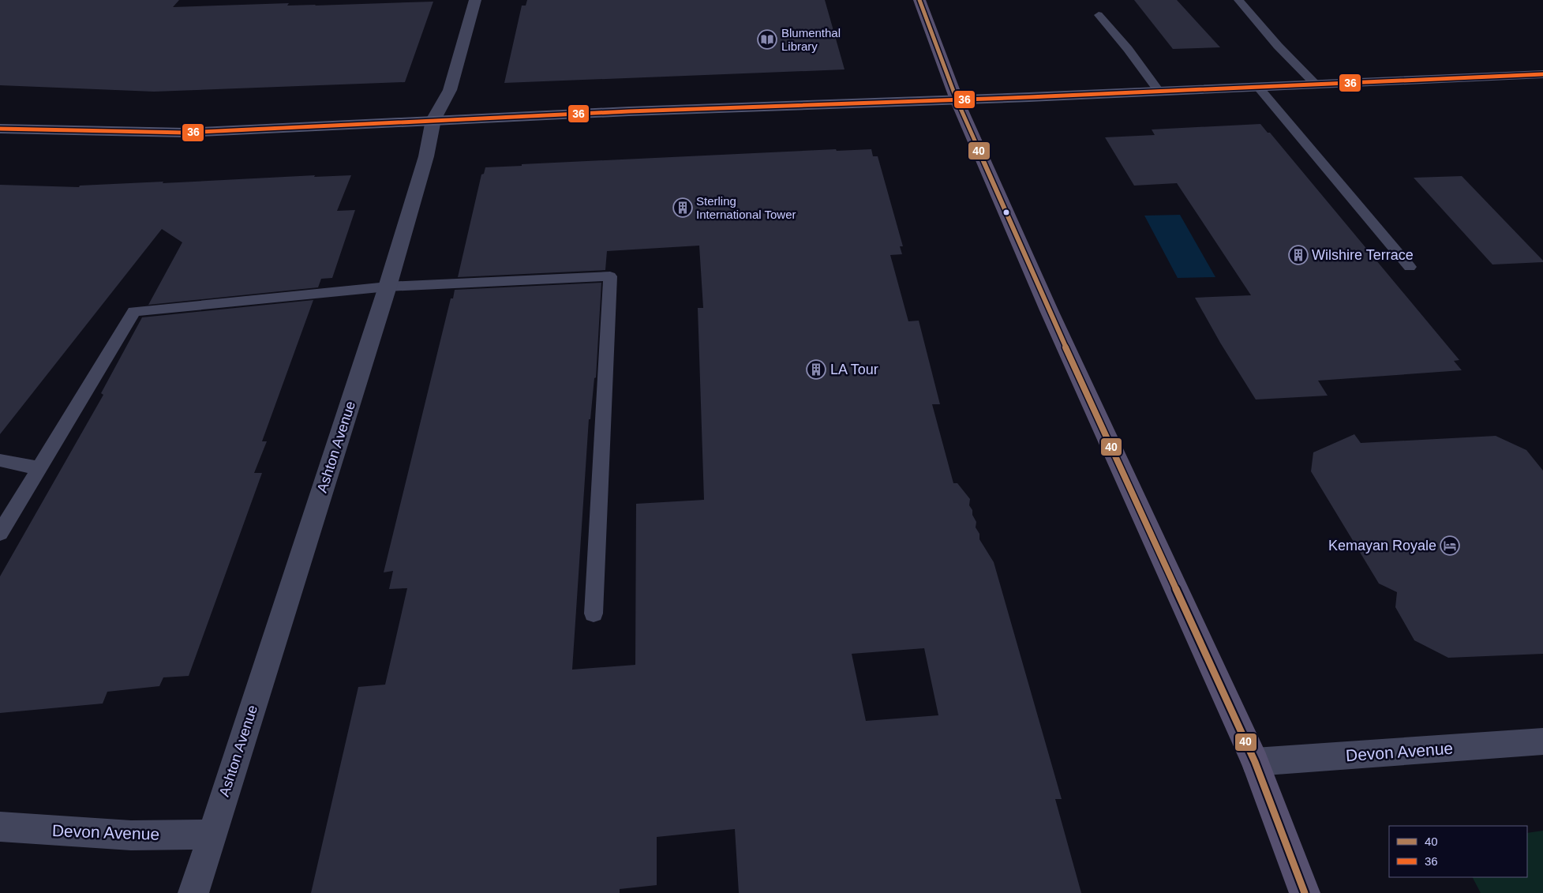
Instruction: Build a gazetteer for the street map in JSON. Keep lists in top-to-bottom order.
{
  "streets": {
    "street": ["Ashton Avenue", "Devon Avenue"]
  },
  "crossings": [
    ["Ashton Avenue", "Devon Avenue"]
  ],
  "places": {
    "library": ["Blumenthal Library"],
    "building": ["Sterling International Tower", "Wilshire Terrace", "LA Tour"],
    "hotel": ["Kemayan Royale"]
  },
  "lines": ["transit line 40", "transit line 36"],
  "legend": ["40", "36"]
}
